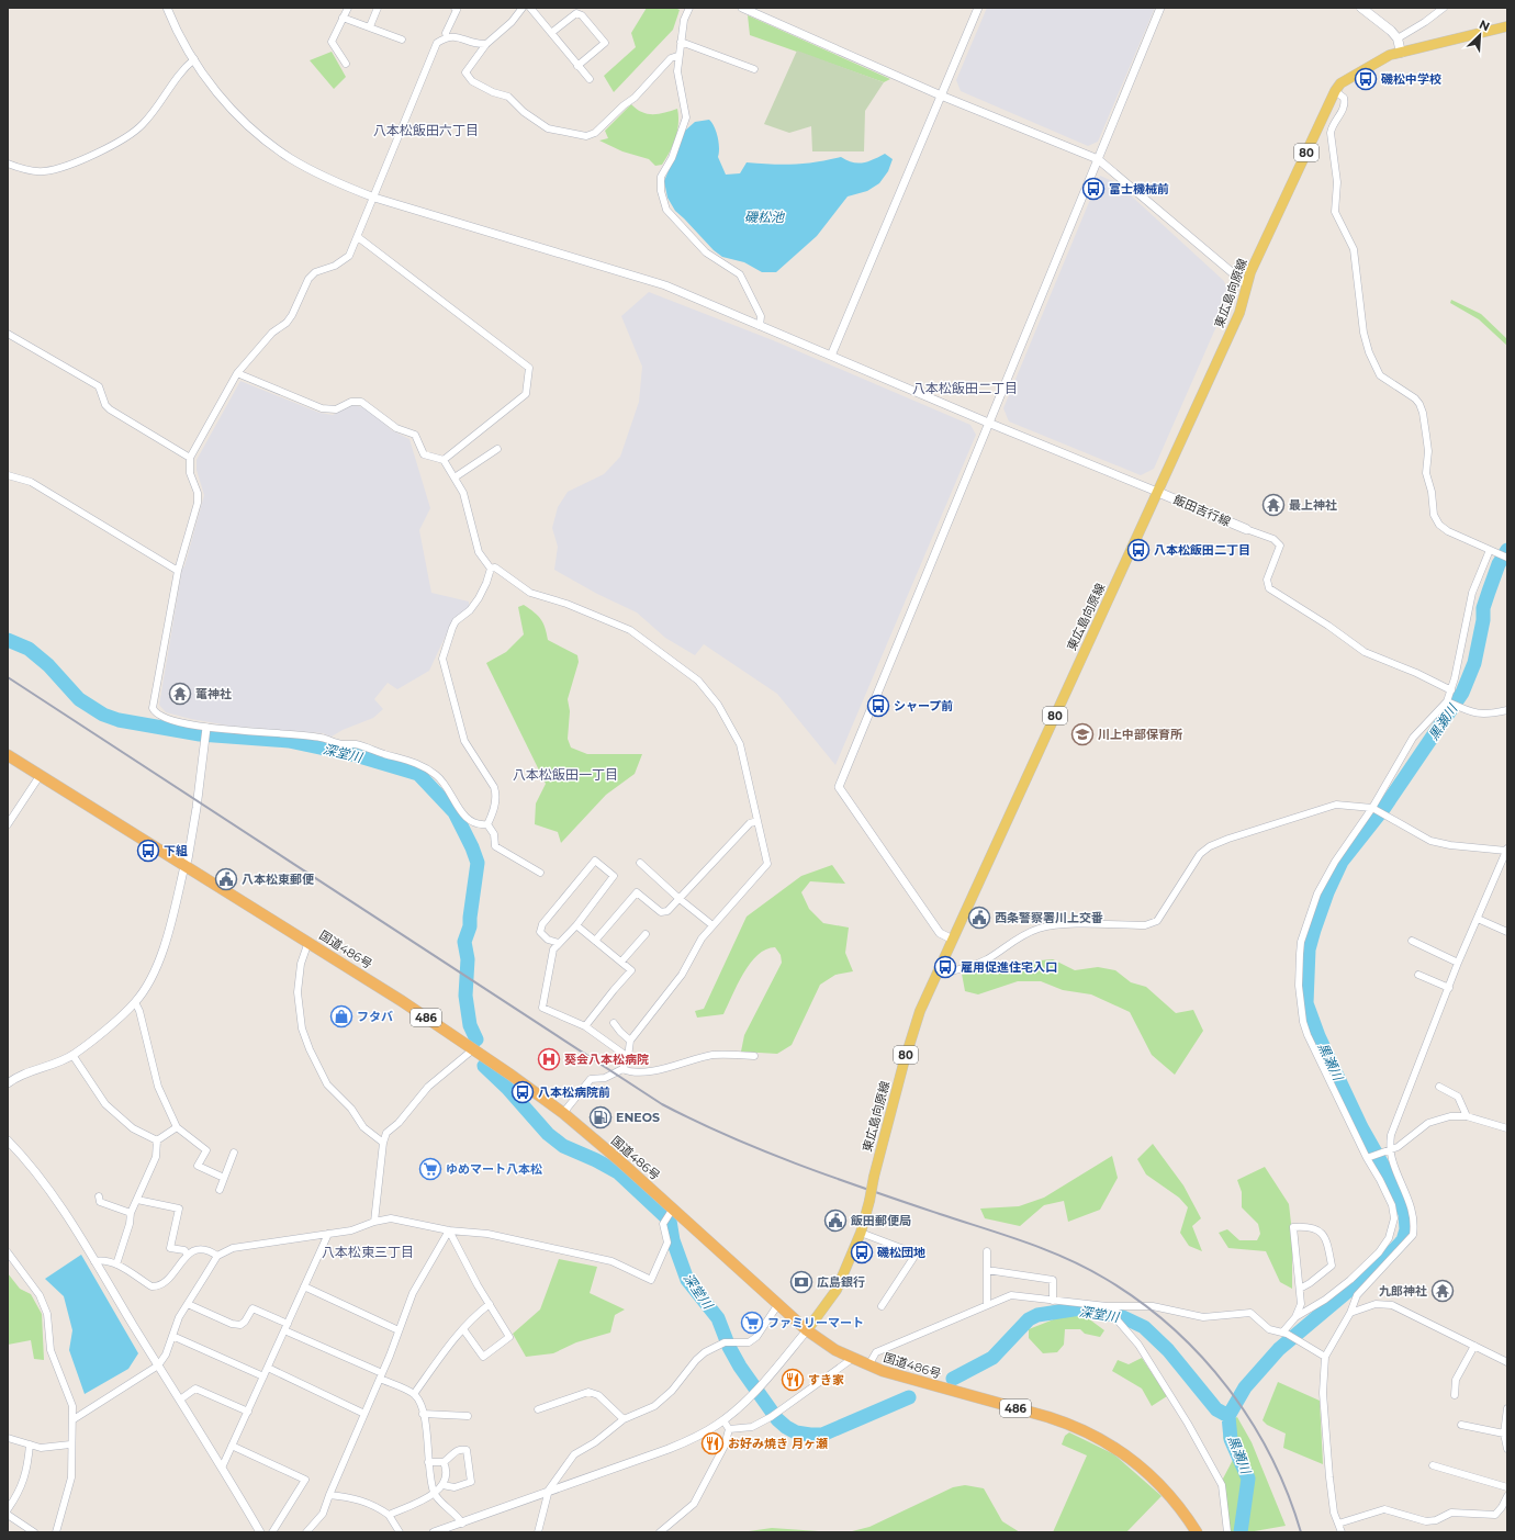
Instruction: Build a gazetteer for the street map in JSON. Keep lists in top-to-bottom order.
{
  "streets": {
    "highway": ["国道486号", "486"],
    "main road": ["80", "東広島向原線", "飯田吉行線"]
  },
  "crossings": [
    ["東広島向原線", "飯田吉行線"],
    ["東広島向原線", "国道486号"]
  ],
  "districts": [
    "八本松飯田六丁目",
    "八本松飯田二丁目",
    "八本松飯田一丁目",
    "八本松東三丁目"
  ],
  "water": ["磯松池", "黒瀬川", "深堂川"],
  "places": {
    "bus stop": [
      "磯松中学校",
      "富士機械前",
      "八本松飯田二丁目",
      "シャープ前",
      "下組",
      "雇用促進住宅入口",
      "八本松病院前",
      "磯松団地"
    ],
    "temple": ["最上神社", "竃神社", "九郎神社"],
    "school or university": ["川上中部保育所"],
    "public building": ["八本松東郵便", "西条警察署川上交番", "飯田郵便局"],
    "shop": ["フタバ"],
    "hospital": ["葵会八本松病院"],
    "fuel station": ["ENEOS"],
    "supermarket": ["ゆめマート八本松", "ファミリーマート"],
    "bank": ["広島銀行"],
    "restaurant": ["すき家", "お好み焼き 月ヶ瀬"]
  },
  "north": "top right"
}
